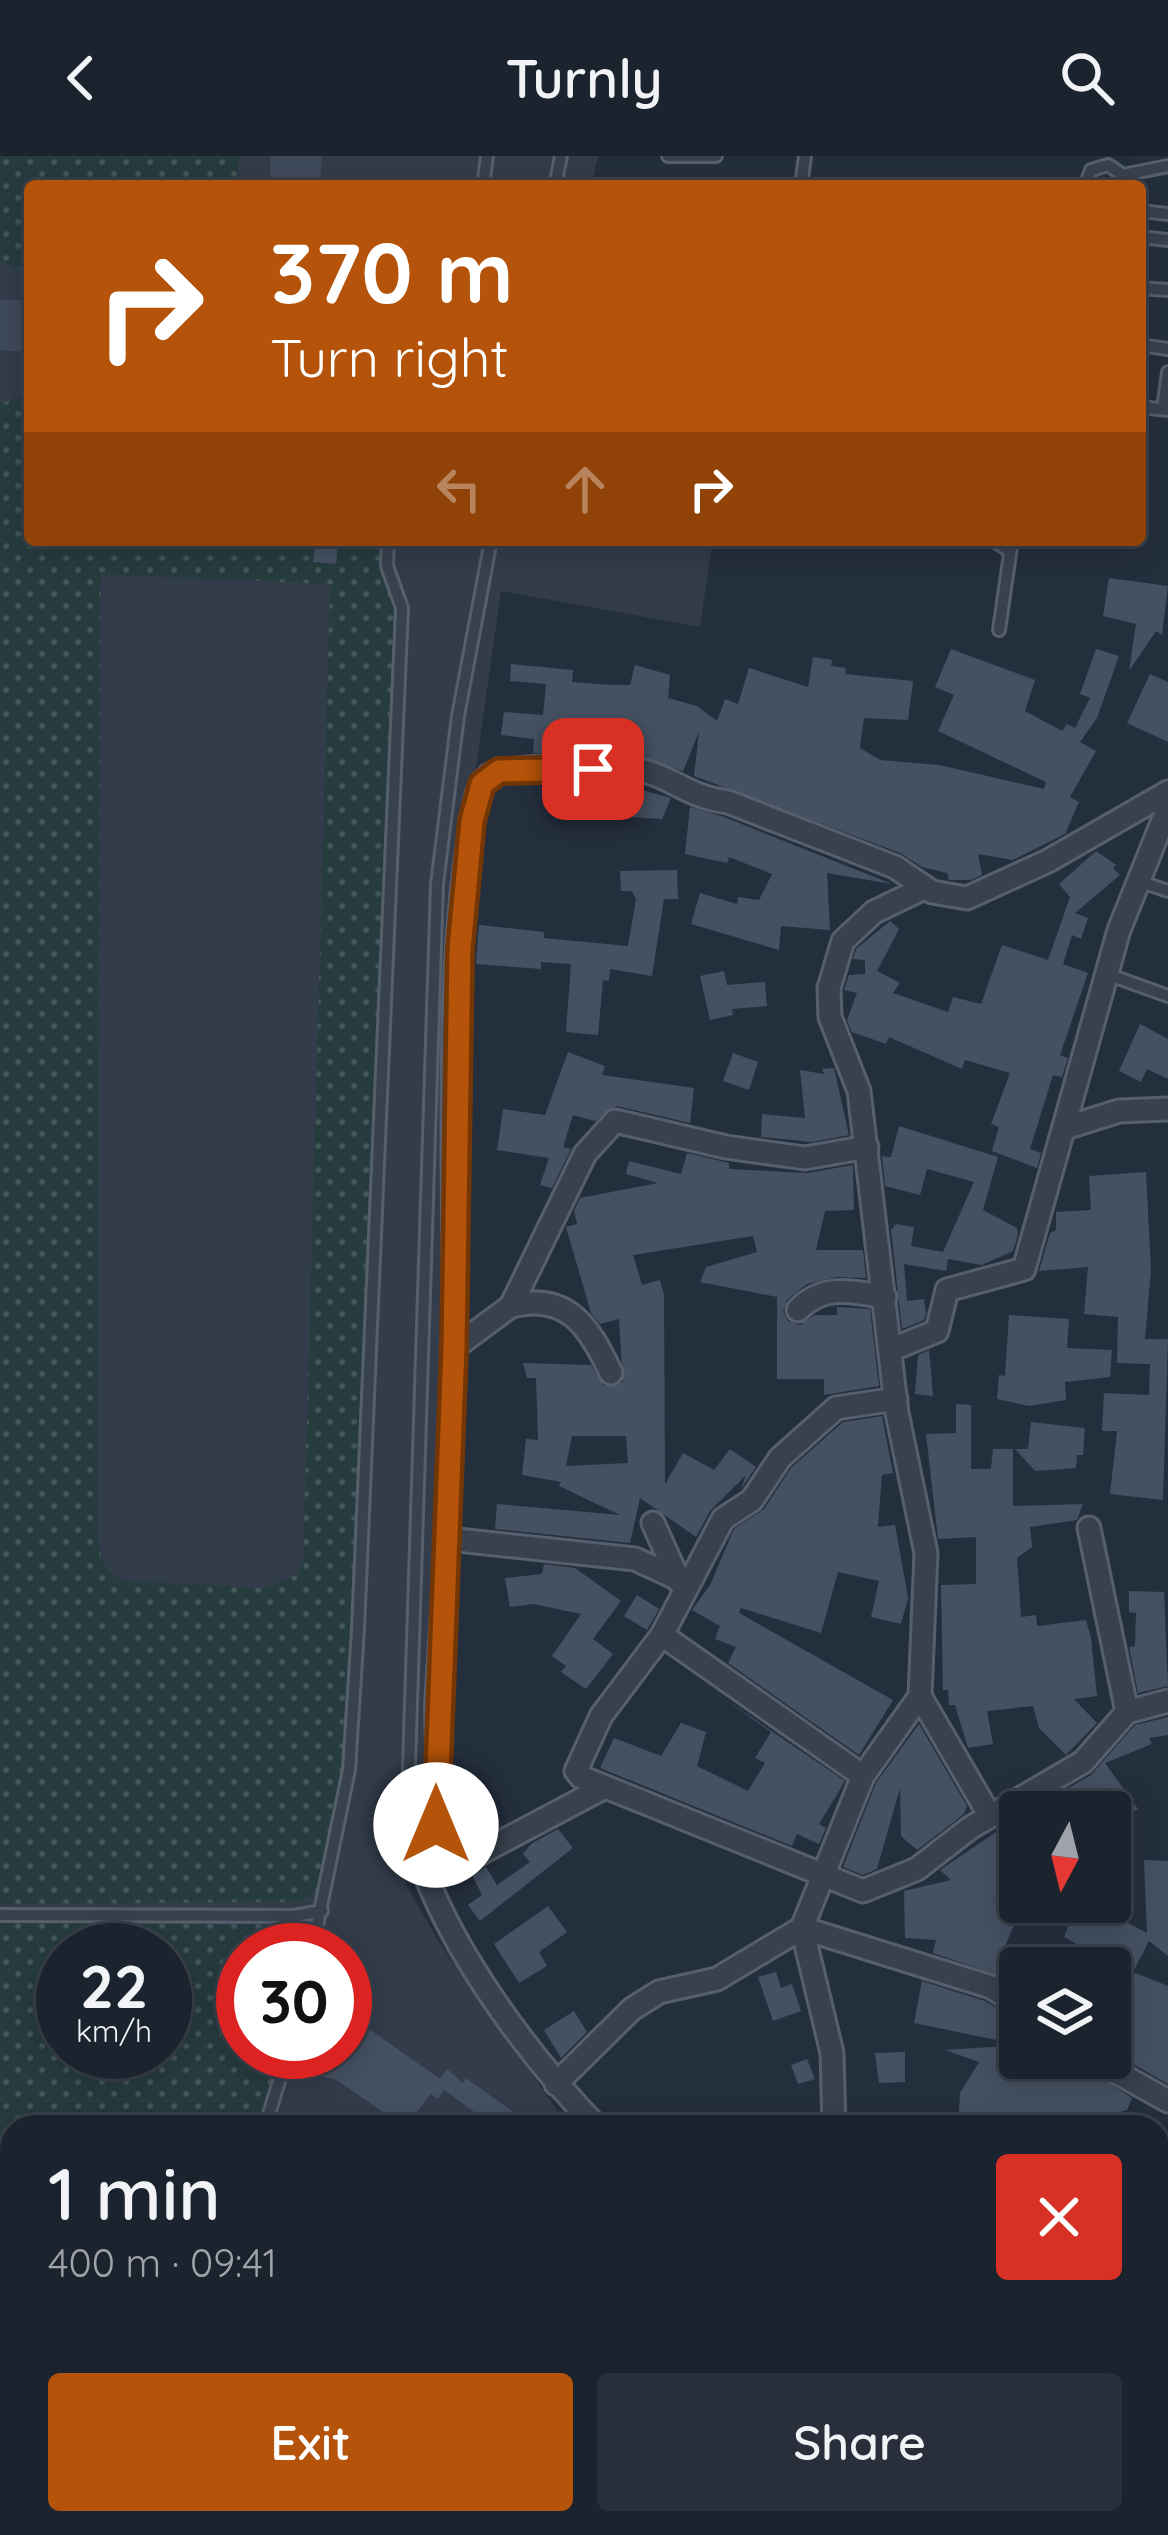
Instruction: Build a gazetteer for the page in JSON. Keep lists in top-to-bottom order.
{
  "north": "bottom",
  "page": {
    "header": "Turnly",
    "turn": ["370 m", "Turn right"],
    "speed": "22 km/h",
    "limit": "30",
    "heading": ["1 min", "400 m · 09:41"],
    "buttons": ["Exit", "Share"]
  }
}
